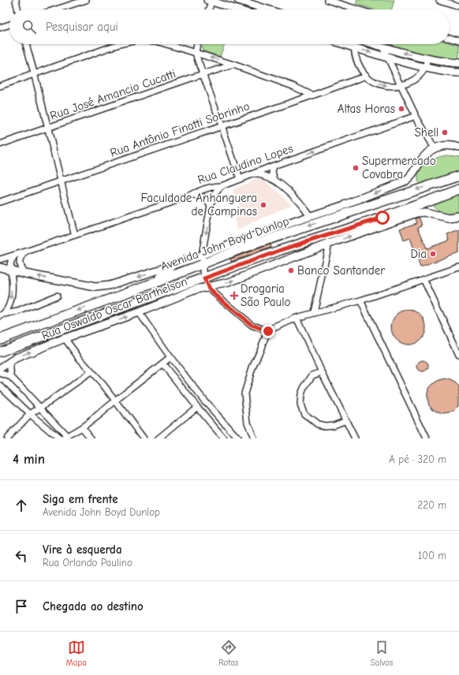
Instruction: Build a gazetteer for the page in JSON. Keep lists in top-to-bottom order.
{
  "streets": {
    "main road": ["Avenida John Boyd Dunlop"],
    "street": [
      "Rua José Amancio Cucatti",
      "Rua Antônio Finatti Sobrinho",
      "Rua Claudino Lopes",
      "Rua Oswaldo Oscar Barthelson"
    ]
  },
  "places": {
    "other": [
      "Altas Horas",
      "Shell",
      "Supermercado Covabra",
      "Faculdade Anhanguera de Campinas",
      "Dia",
      "Banco Santander"
    ],
    "health": ["Drogaria São Paulo"]
  },
  "page": {
    "search": "Pesquisar aqui",
    "heading": ["4 min", "A pé · 320 m"],
    "list": [
      ["Siga em frente", "Avenida John Boyd Dunlop", "220 m"],
      ["Vire à esquerda", "Rua Orlando Paulino", "100 m"],
      "Chegada ao destino"
    ],
    "nav": ["Mapa", "Rotas", "Salvos"]
  }
}
